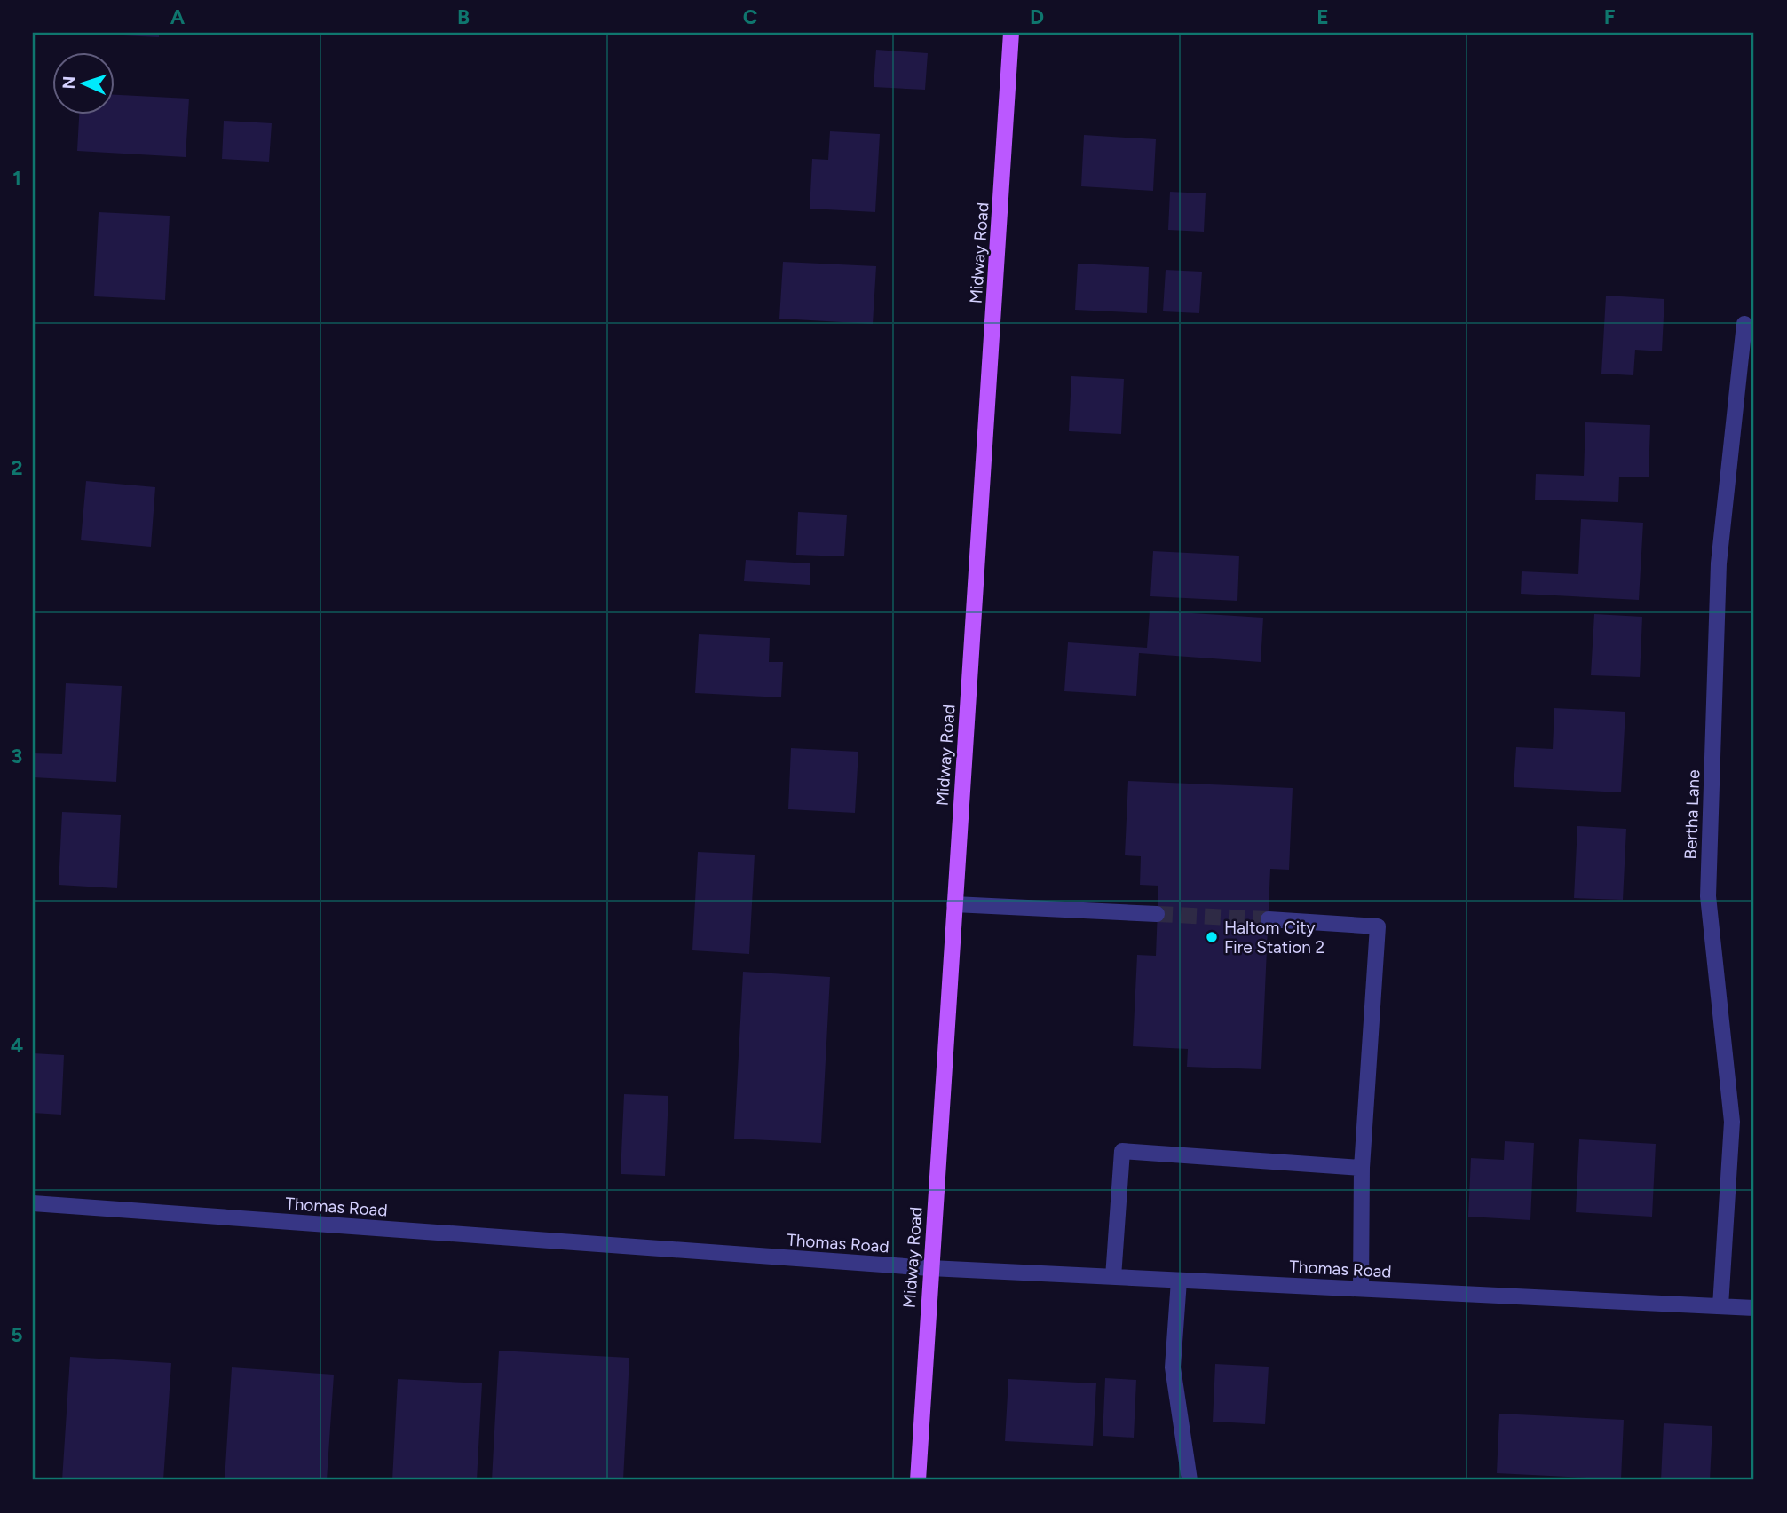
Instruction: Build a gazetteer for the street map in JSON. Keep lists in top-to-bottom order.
{
  "streets": {
    "main road": ["Midway Road"],
    "street": ["Bertha Lane", "Thomas Road"]
  },
  "crossings": [
    ["Midway Road", "Thomas Road"],
    ["Bertha Lane", "Thomas Road"]
  ],
  "places": ["Haltom City Fire Station 2"],
  "north": "left",
  "grid": {
    "columns": [
      "A",
      "B",
      "C",
      "D",
      "E",
      "F"
    ],
    "rows": [
      "1",
      "2",
      "3",
      "4",
      "5"
    ]
  }
}
